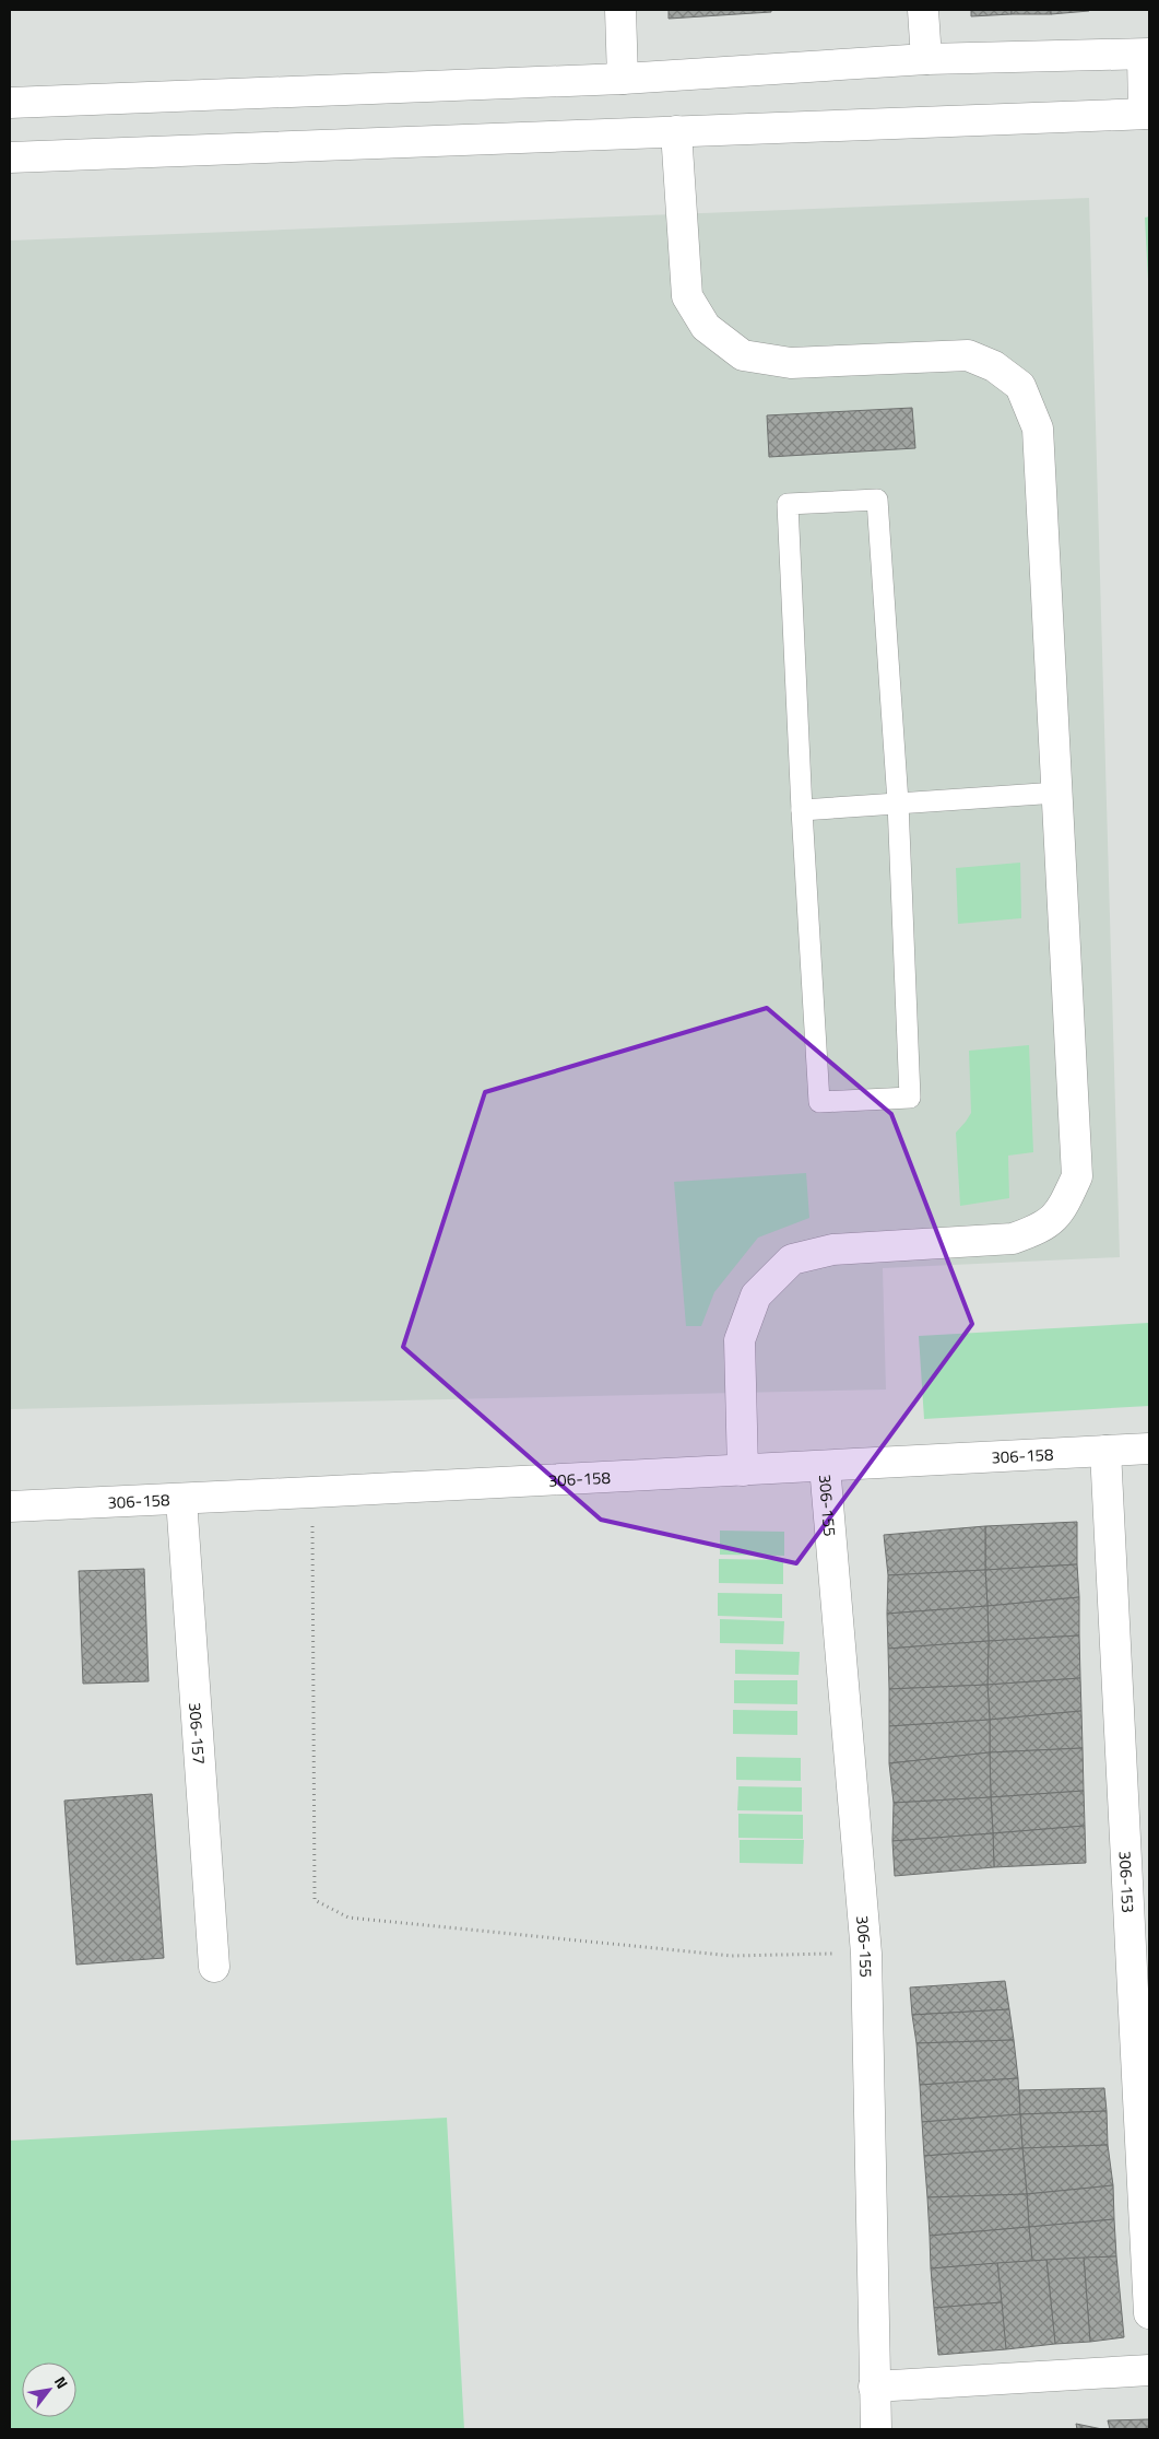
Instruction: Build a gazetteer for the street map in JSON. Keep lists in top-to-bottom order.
{
  "streets": {
    "street": [
      "306-158",
      "306-155",
      "306-157",
      "306-153"
    ]
  },
  "crossings": [
    ["306-158", "306-155"],
    ["306-158", "306-157"],
    ["306-158", "306-153"]
  ],
  "north": "top right"
}
